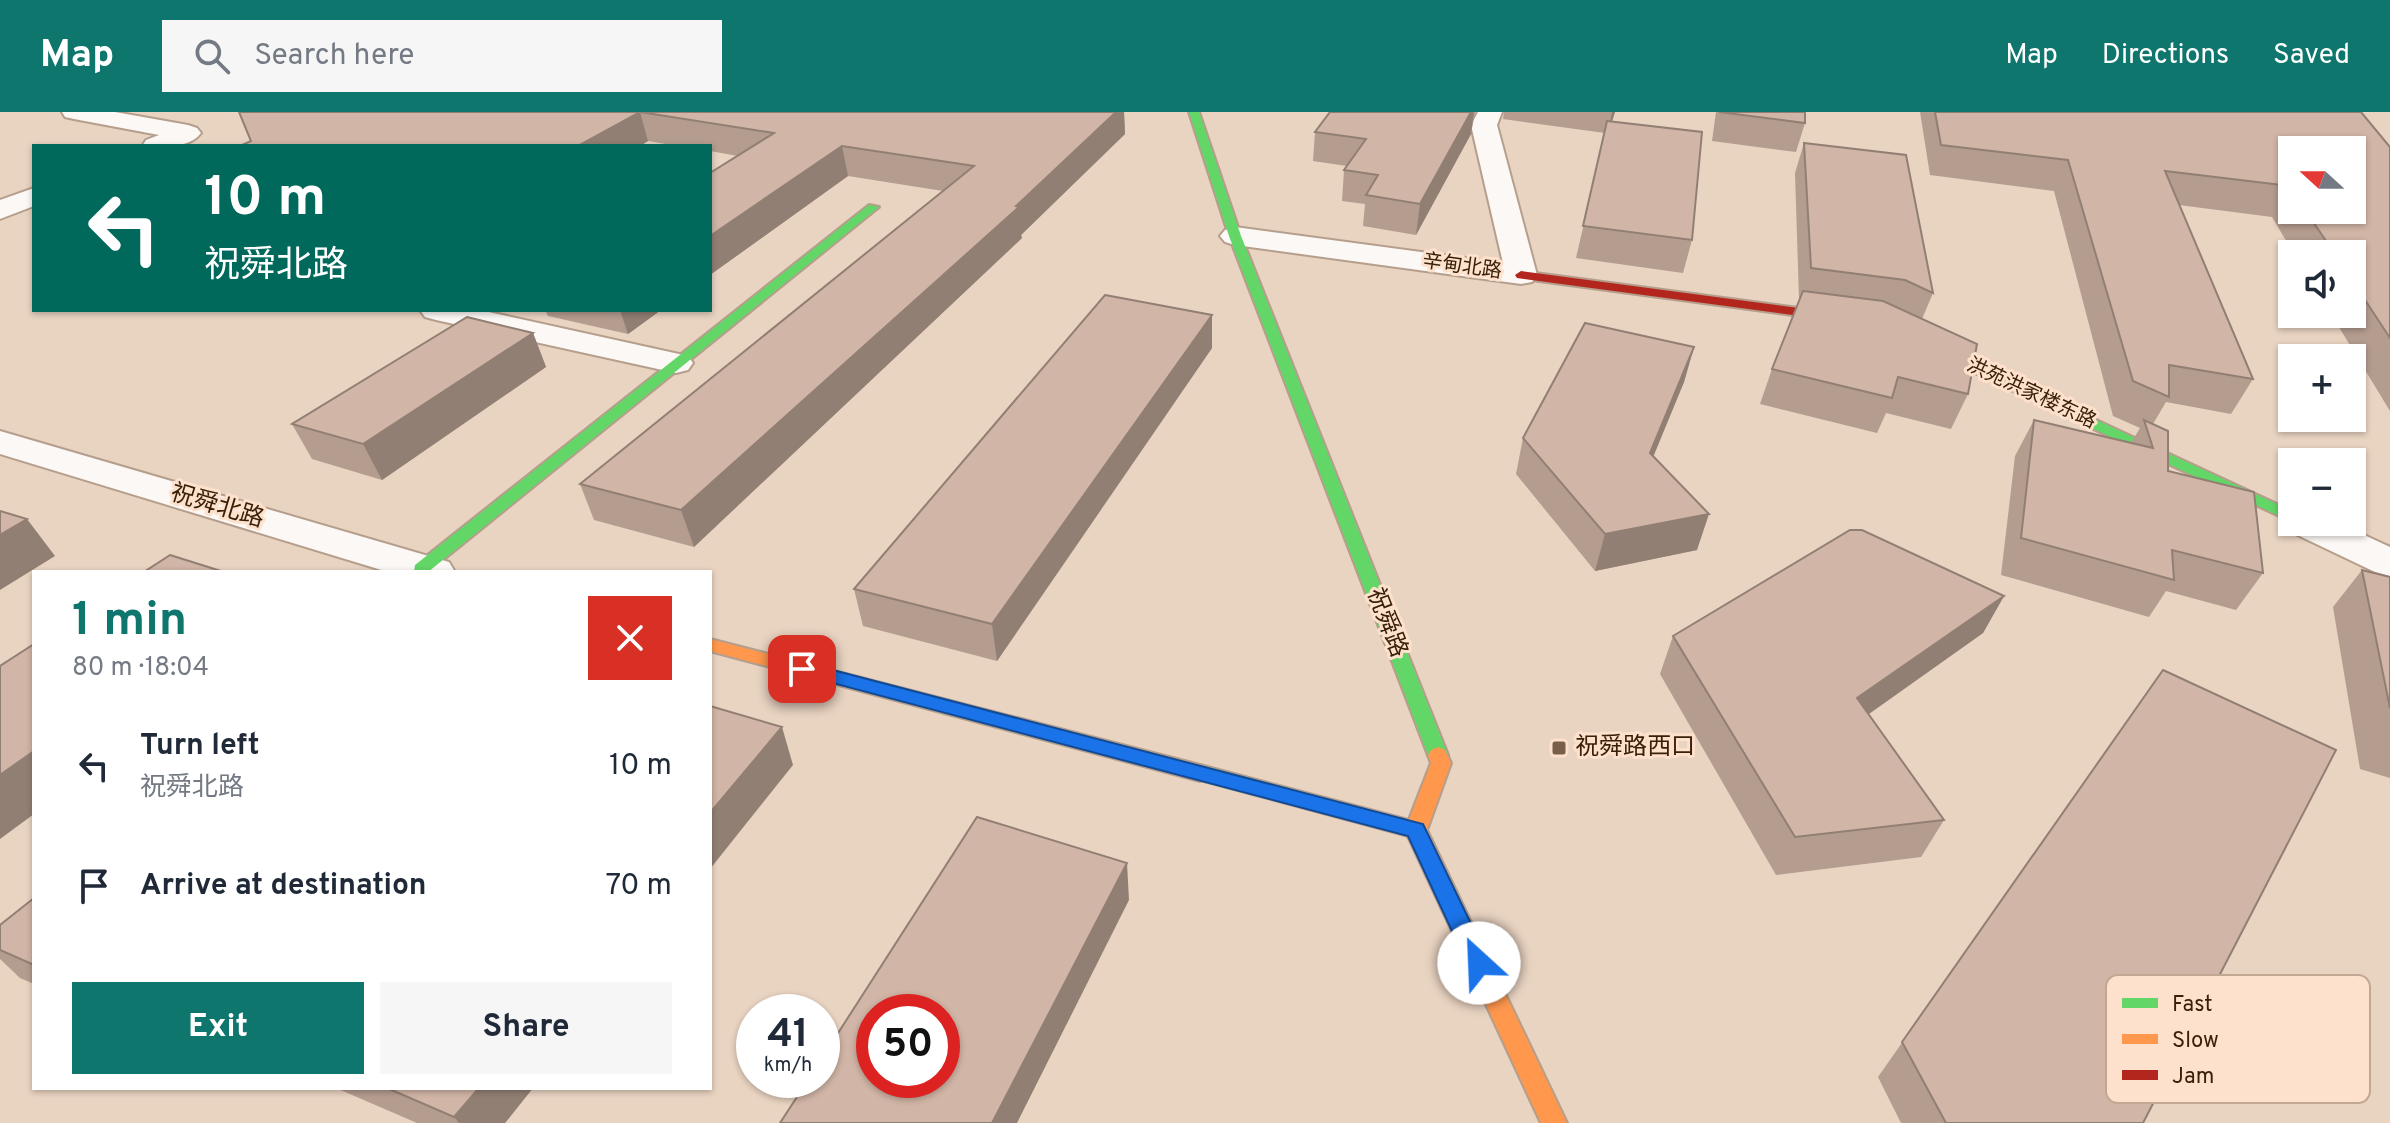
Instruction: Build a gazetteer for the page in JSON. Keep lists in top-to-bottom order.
{
  "streets": {
    "street": [
      "辛甸北路",
      "洪苑洪家楼东路",
      "祝舜北路",
      "祝舜路"
    ]
  },
  "crossings": [
    ["辛甸北路", "祝舜路"]
  ],
  "places": {
    "transit": ["祝舜路西口"]
  },
  "legend": ["Fast", "Slow", "Jam"],
  "north": "left",
  "page": {
    "header": "Map",
    "search": "Search here",
    "nav": ["Map", "Directions", "Saved"],
    "map_buttons": ["+", "−"],
    "turn": ["10 m", "祝舜北路"],
    "heading": ["1 min", "80 m · 18:04"],
    "list": [
      {
        "name": "Turn left",
        "note": "祝舜北路",
        "value": "10 m"
      },
      {
        "name": "Arrive at destination",
        "value": "70 m"
      }
    ],
    "buttons": ["Exit", "Share"],
    "speed": "41 km/h",
    "limit": "50"
  }
}
